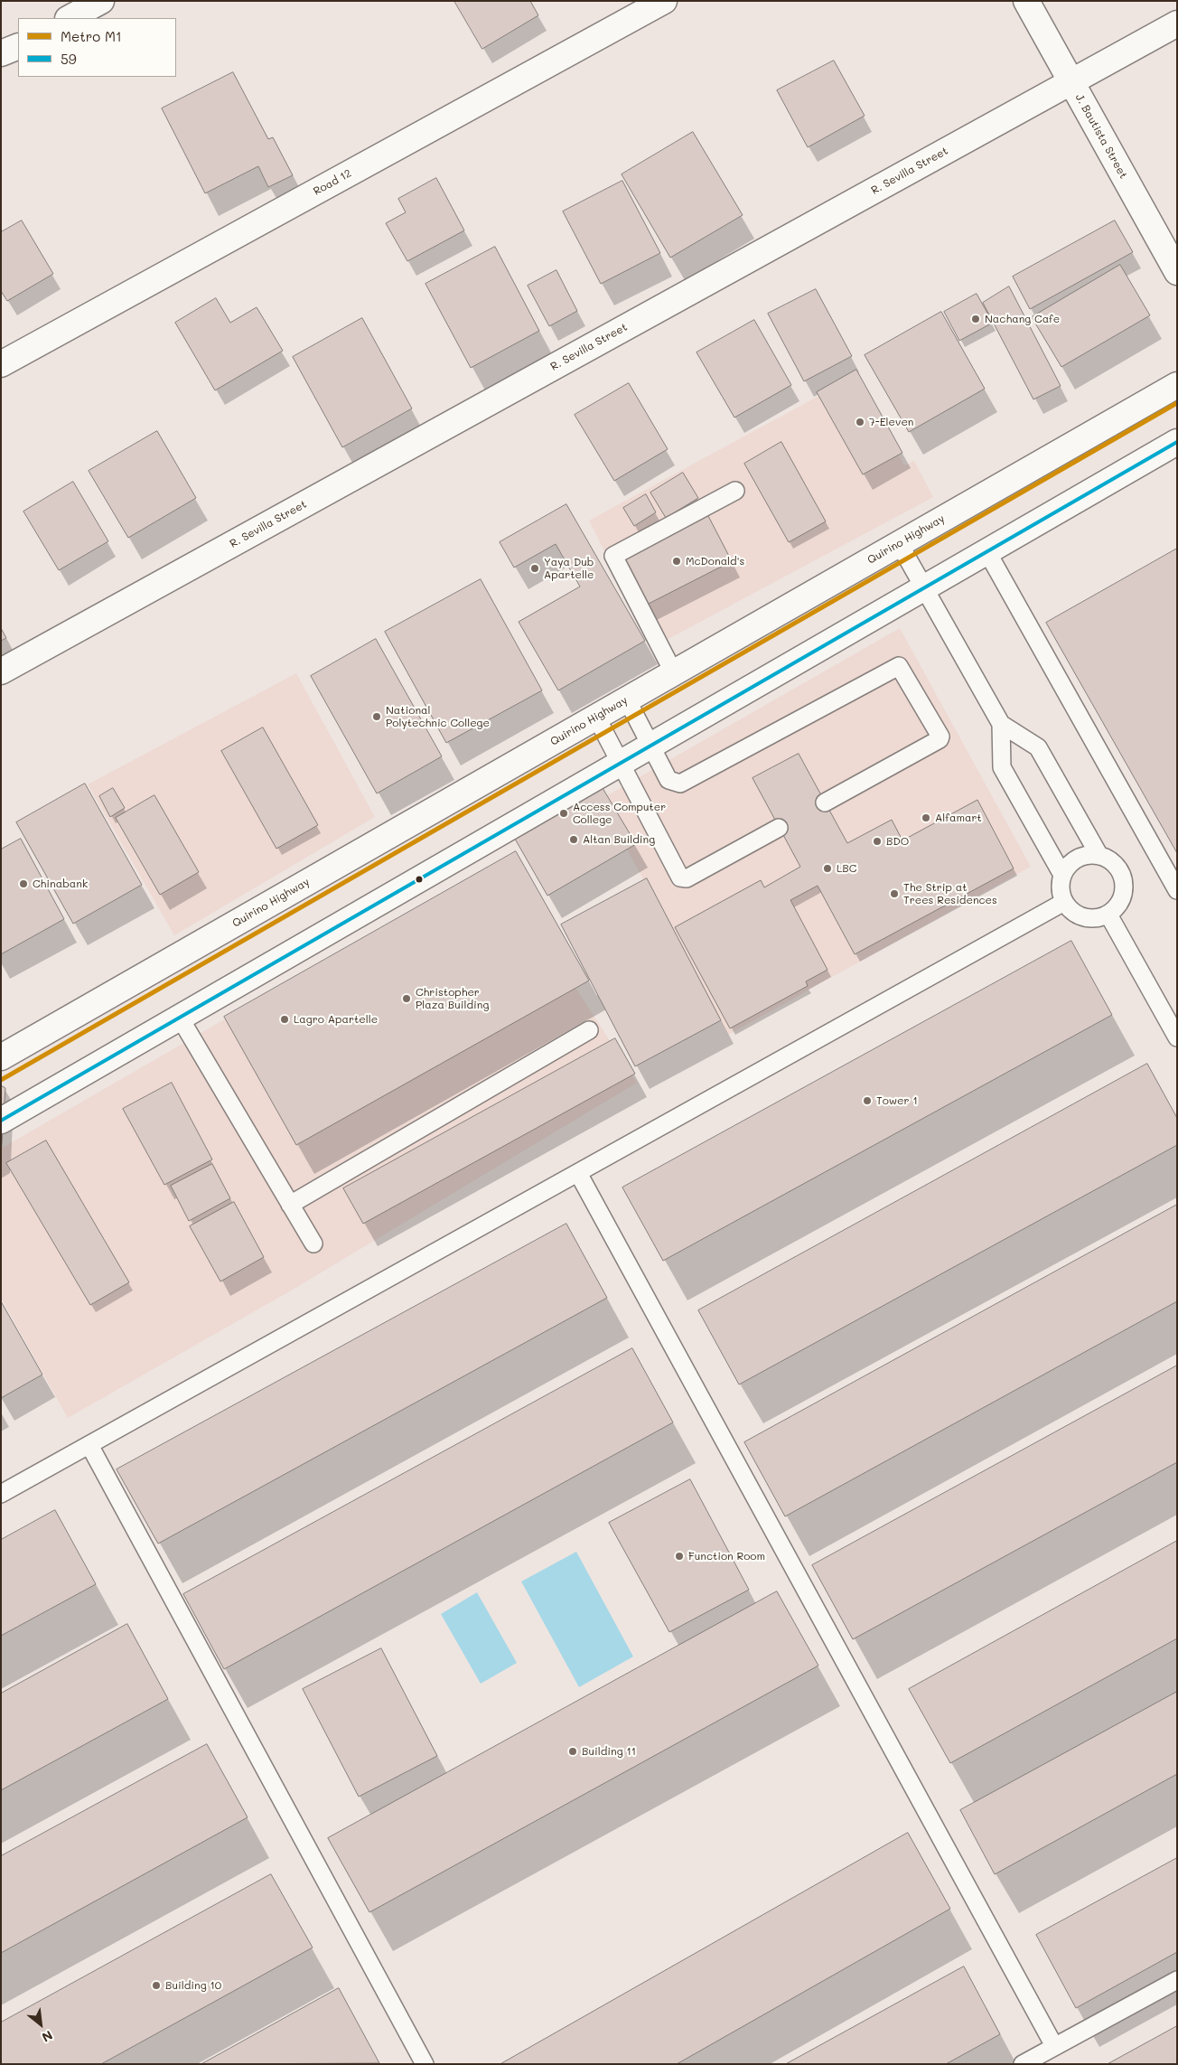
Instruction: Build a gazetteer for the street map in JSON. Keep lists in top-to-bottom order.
{
  "streets": {
    "main road": [
      "J. Bautista Street",
      "R. Sevilla Street",
      "Road 12",
      "Quirino Highway"
    ]
  },
  "crossings": [
    ["J. Bautista Street", "R. Sevilla Street"]
  ],
  "places": [
    "Nachang Cafe",
    "7-Eleven",
    "McDonald's",
    "Yaya Dub Apartelle",
    "National Polytechnic College",
    "Access Computer College",
    "Alfamart",
    "Altan Building",
    "BDO",
    "LBC",
    "Chinabank",
    "The Strip at Trees Residences",
    "Christopher Plaza Building",
    "Lagro Apartelle",
    "Tower 1",
    "Function Room",
    "Building 11",
    "Building 10"
  ],
  "lines": ["metro line M1", "transit line 59"],
  "legend": ["Metro M1", "59"],
  "north": "bottom right"
}
